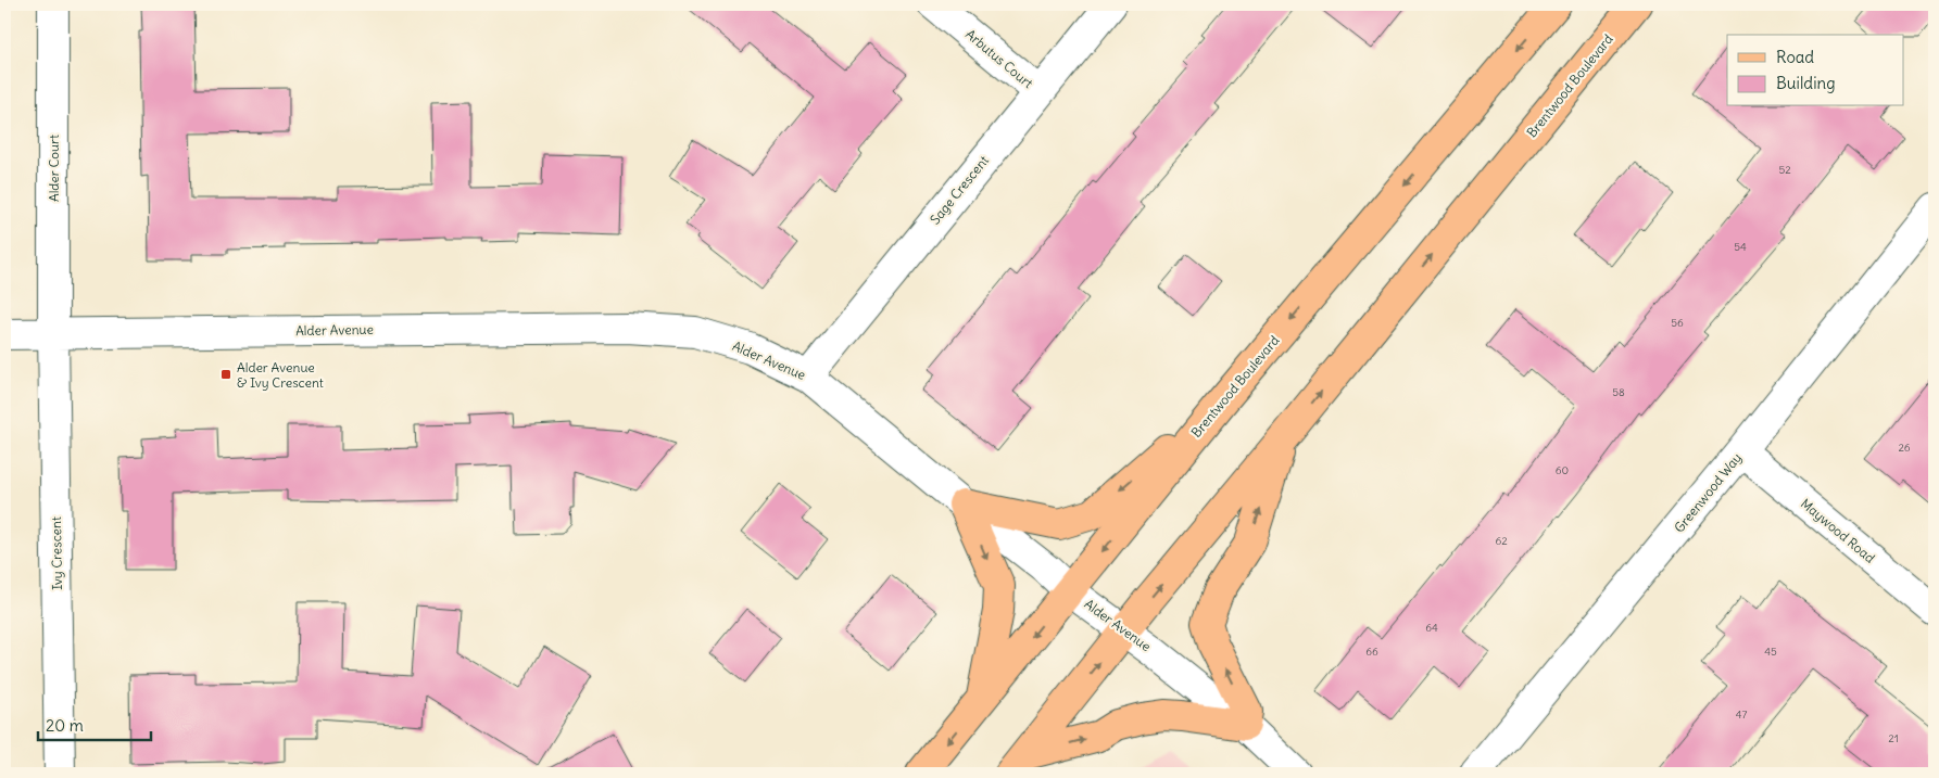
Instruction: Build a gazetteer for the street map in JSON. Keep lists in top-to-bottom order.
{
  "streets": {
    "main road": ["Brentwood Boulevard"],
    "street": [
      "Arbutus Court",
      "Alder Court",
      "Sage Crescent",
      "Alder Avenue",
      "Greenwood Way",
      "Maywood Road",
      "Ivy Crescent"
    ]
  },
  "crossings": [
    ["Arbutus Court", "Sage Crescent"],
    ["Brentwood Boulevard", "Alder Avenue"],
    ["Alder Court", "Alder Avenue"],
    ["Alder Court", "Ivy Crescent"],
    ["Sage Crescent", "Alder Avenue"],
    ["Alder Avenue", "Ivy Crescent"],
    ["Greenwood Way", "Maywood Road"]
  ],
  "places": {
    "transit": ["Alder Avenue & Ivy Crescent"]
  },
  "house_numbers": [
    "52",
    "54",
    "56",
    "58",
    "26",
    "60",
    "62",
    "64",
    "66",
    "45",
    "47",
    "21"
  ],
  "legend": ["Road", "Building"],
  "scale_bar": "20 m"
}
